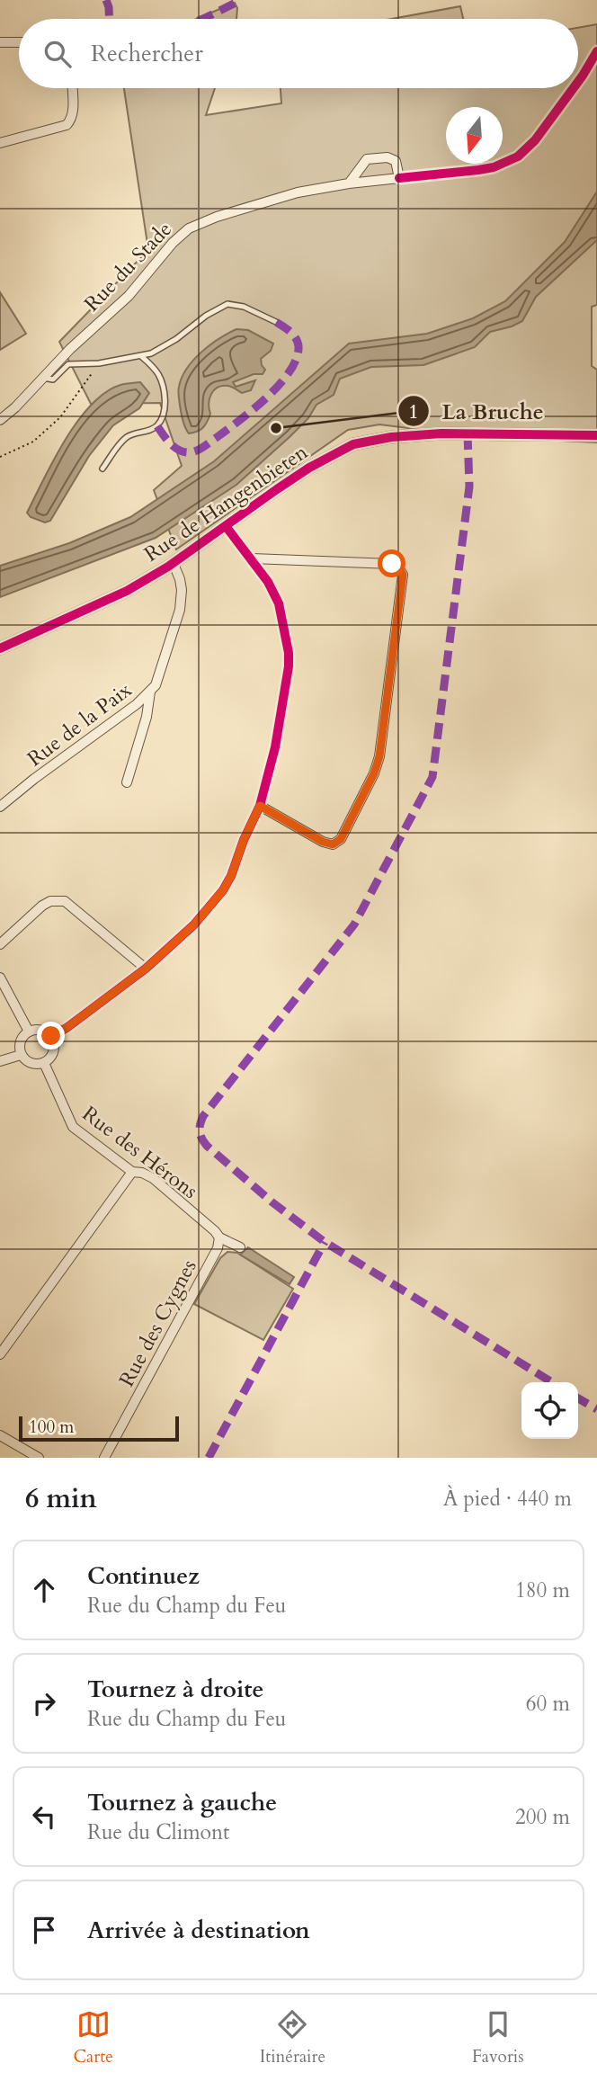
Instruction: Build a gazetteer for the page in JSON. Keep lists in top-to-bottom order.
{
  "streets": {
    "street": [
      "Rue du Stade",
      "Rue de Hangenbieten",
      "Rue de la Paix",
      "Rue des Hérons",
      "Rue des Cygnes"
    ]
  },
  "crossings": [
    ["Rue de Hangenbieten", "Rue de la Paix"],
    ["Rue des Hérons", "Rue des Cygnes"]
  ],
  "places": ["La Bruche"],
  "scale_bar": "100 m",
  "north": "bottom",
  "page": {
    "search": "Rechercher",
    "scale": "100 m",
    "heading": ["6 min", "À pied · 440 m"],
    "list": [
      ["Continuez", "Rue du Champ du Feu", "180 m"],
      ["Tournez à droite", "Rue du Champ du Feu", "60 m"],
      ["Tournez à gauche", "Rue du Climont", "200 m"],
      "Arrivée à destination"
    ],
    "nav": ["Carte", "Itinéraire", "Favoris"]
  }
}
